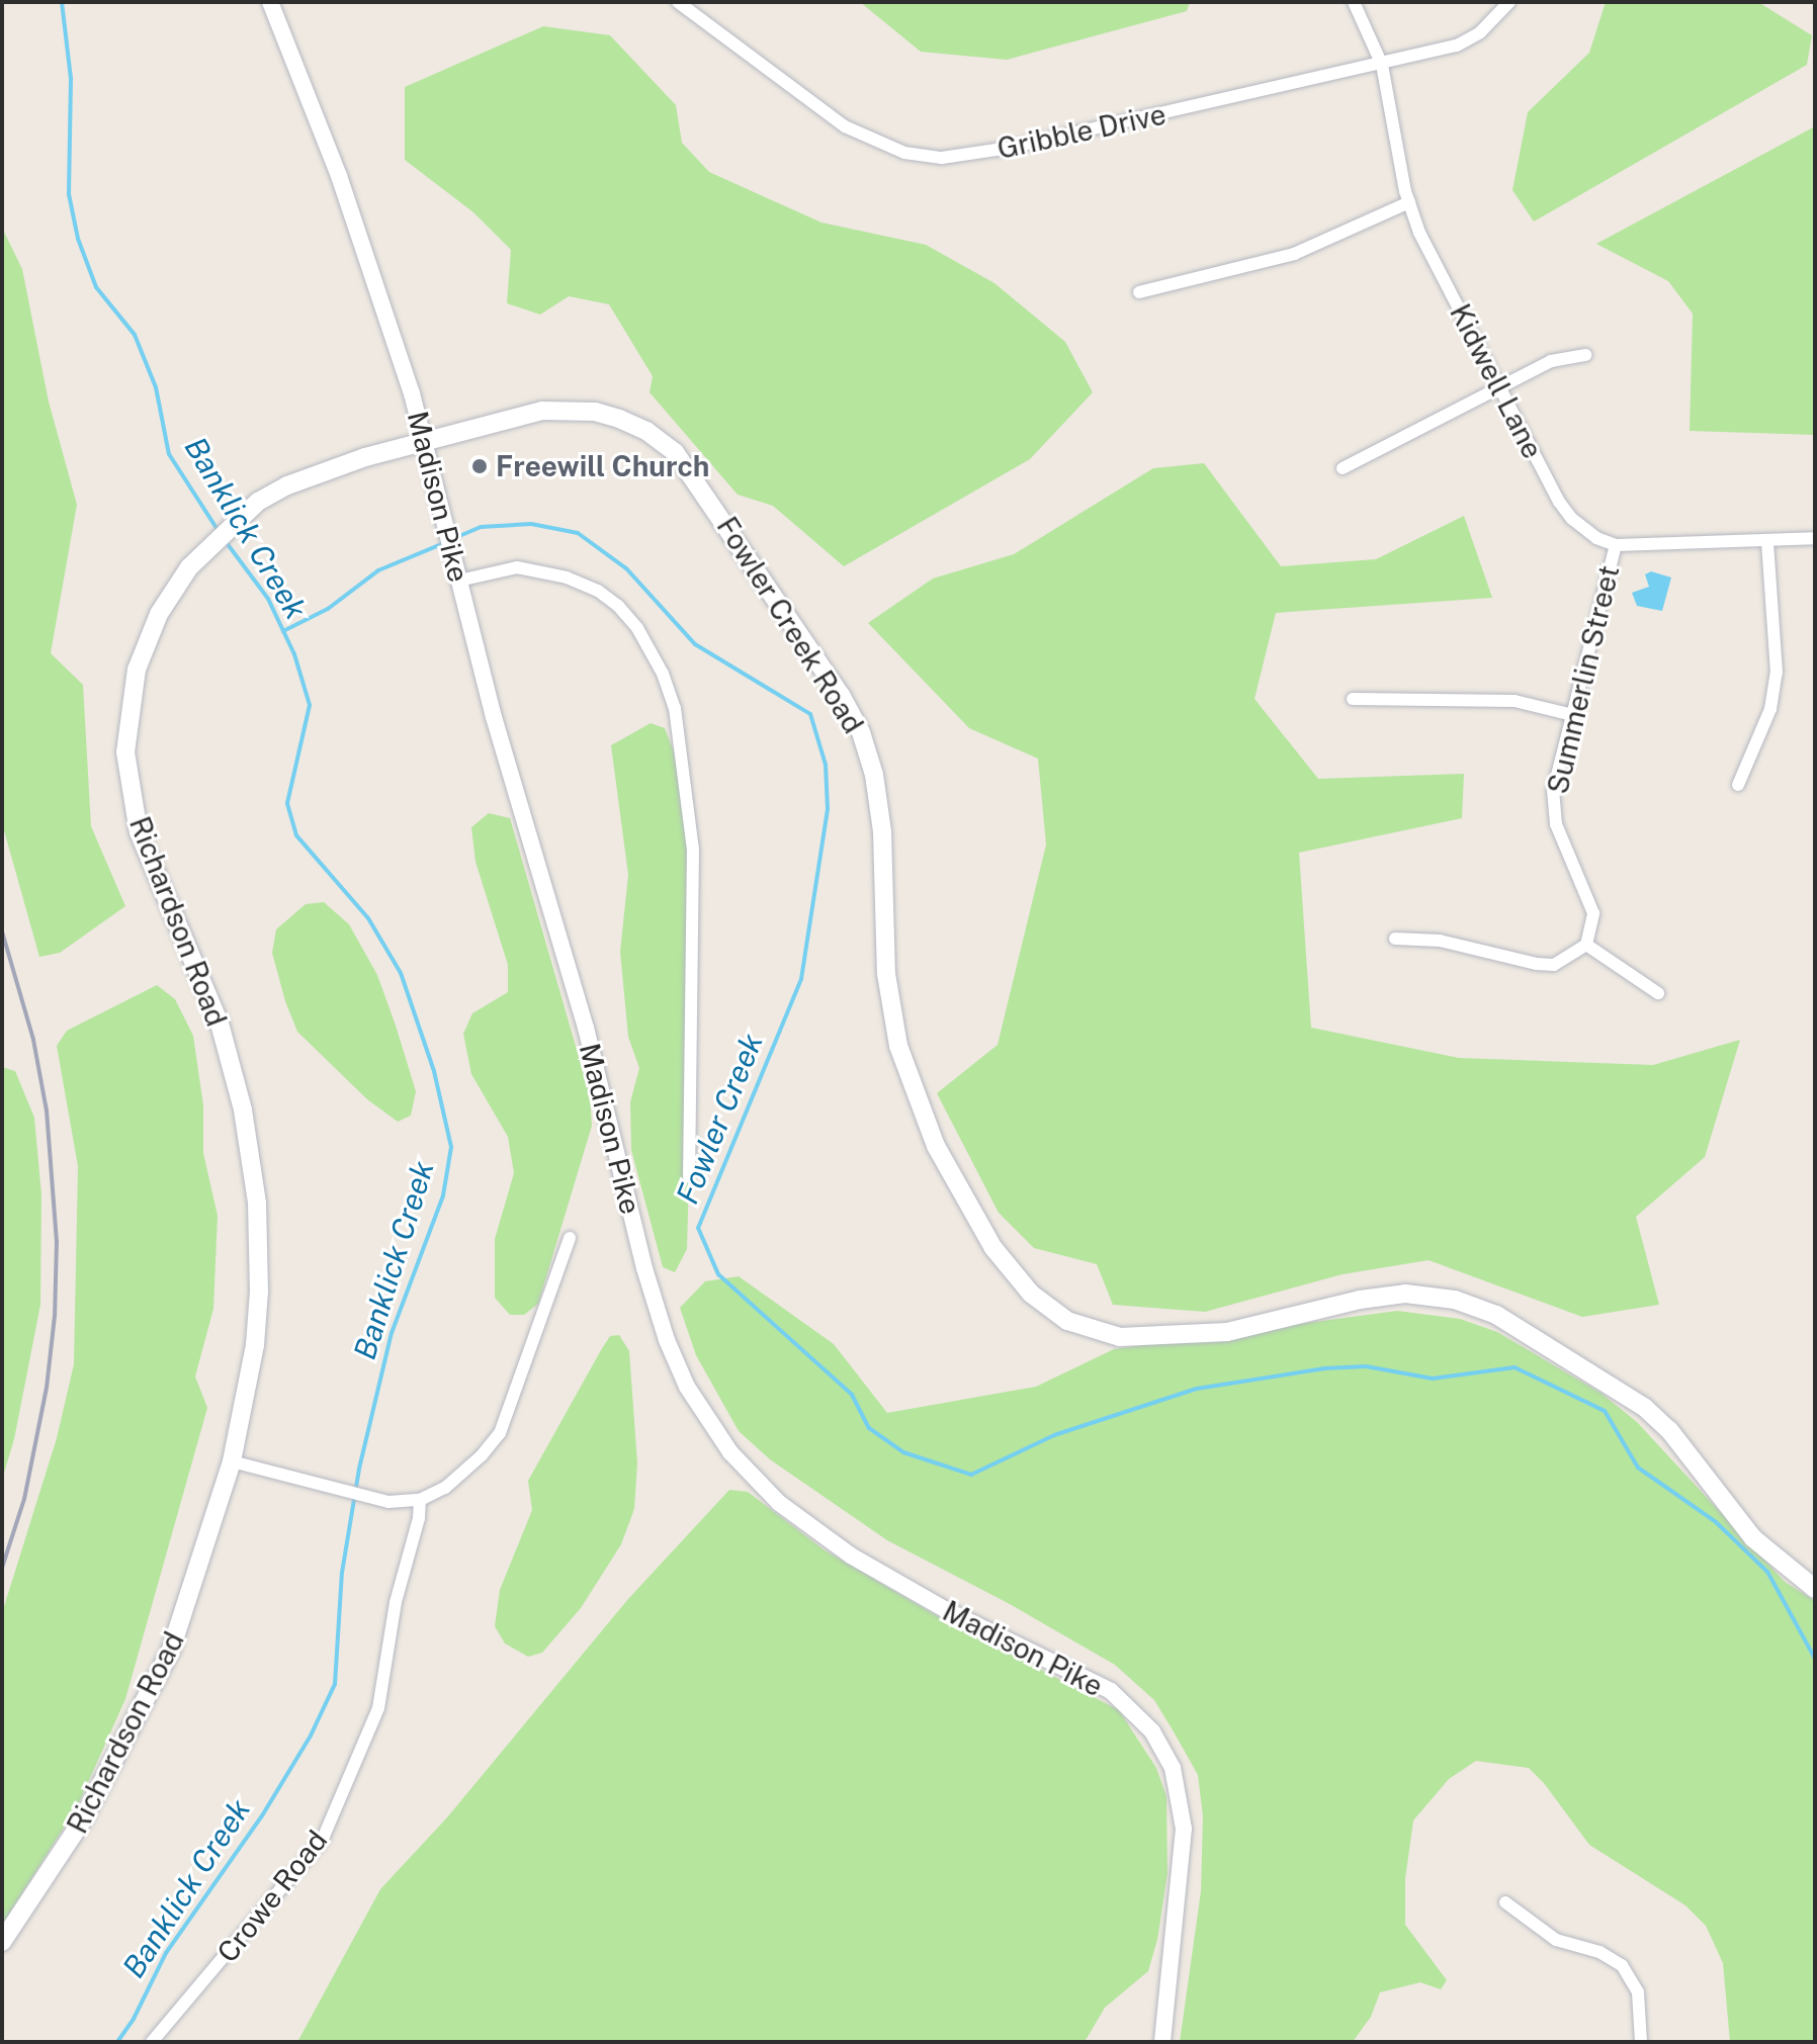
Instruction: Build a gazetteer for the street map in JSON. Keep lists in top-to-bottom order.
{
  "streets": {
    "main road": ["Fowler Creek Road", "Richardson Road"],
    "street": [
      "Gribble Drive",
      "Kidwell Lane",
      "Madison Pike",
      "Summerlin Street",
      "Crowe Road"
    ]
  },
  "crossings": [
    ["Gribble Drive", "Kidwell Lane"],
    ["Kidwell Lane", "Summerlin Street"],
    ["Madison Pike", "Fowler Creek Road"],
    ["Madison Pike", "Richardson Road"],
    ["Fowler Creek Road", "Richardson Road"]
  ],
  "water": ["Banklick Creek", "Fowler Creek"],
  "places": ["Freewill Church"]
}
